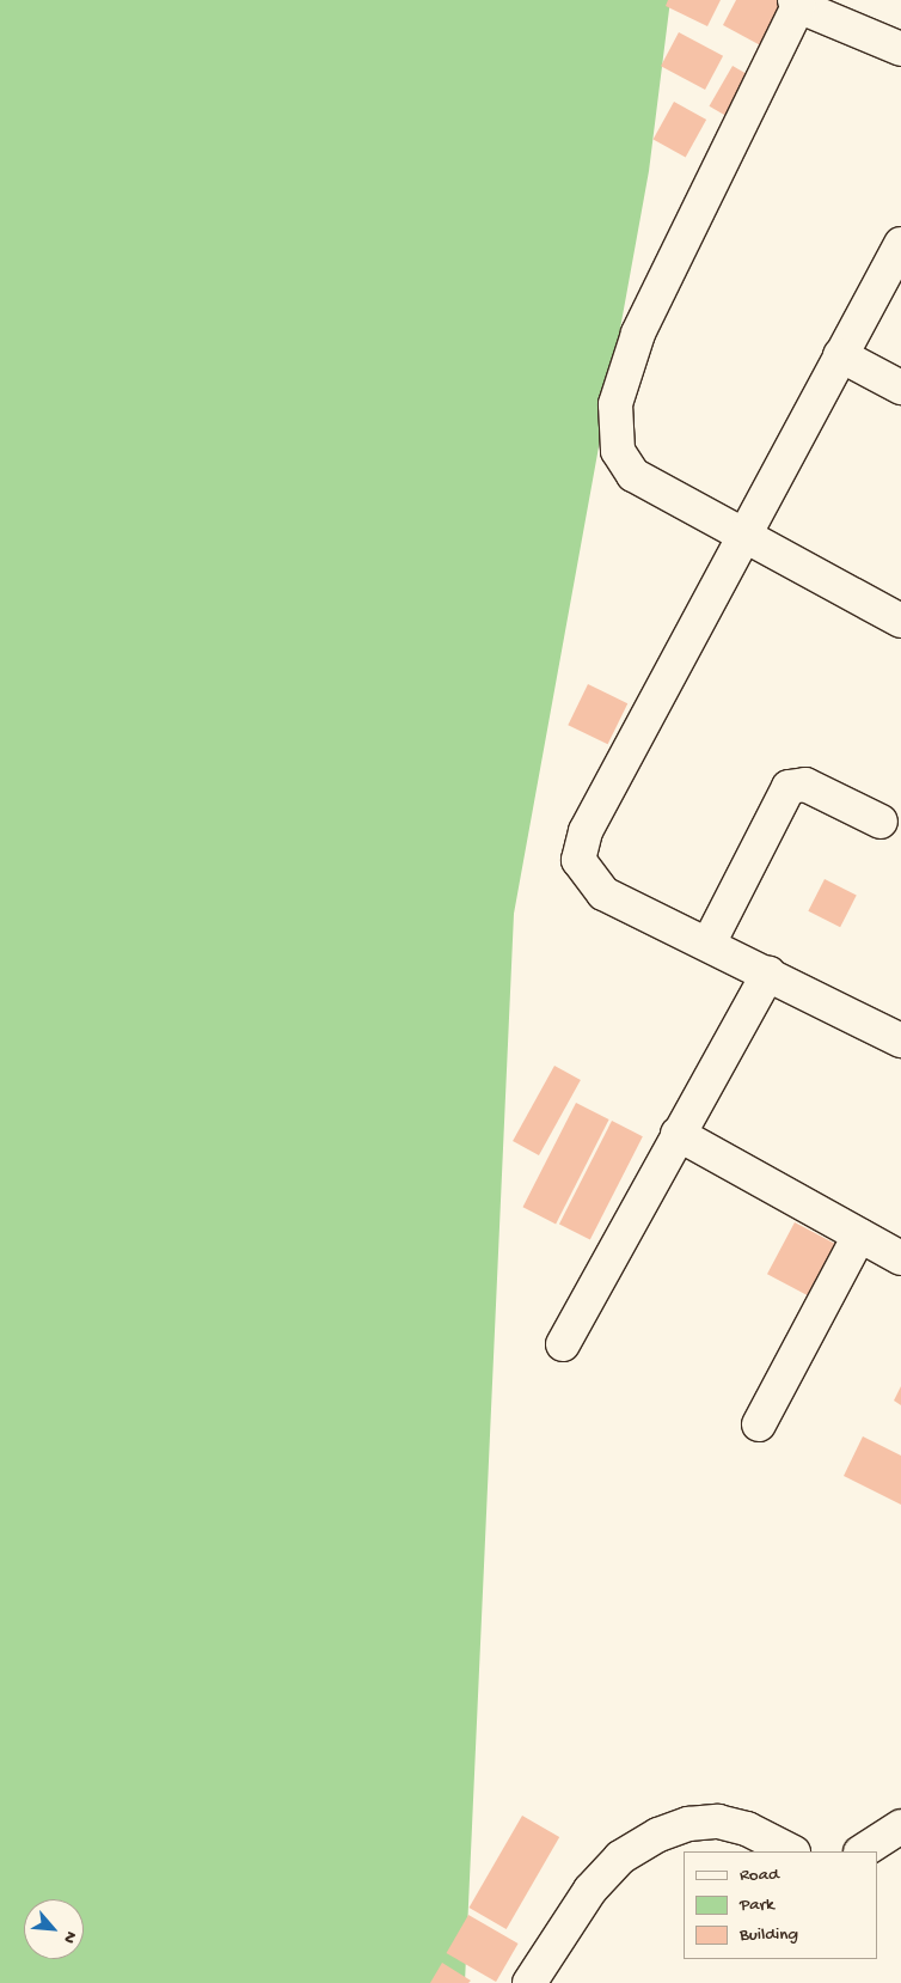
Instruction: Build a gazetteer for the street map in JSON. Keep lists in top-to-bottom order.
{
  "legend": ["Road", "Park", "Building"],
  "north": "bottom right"
}
